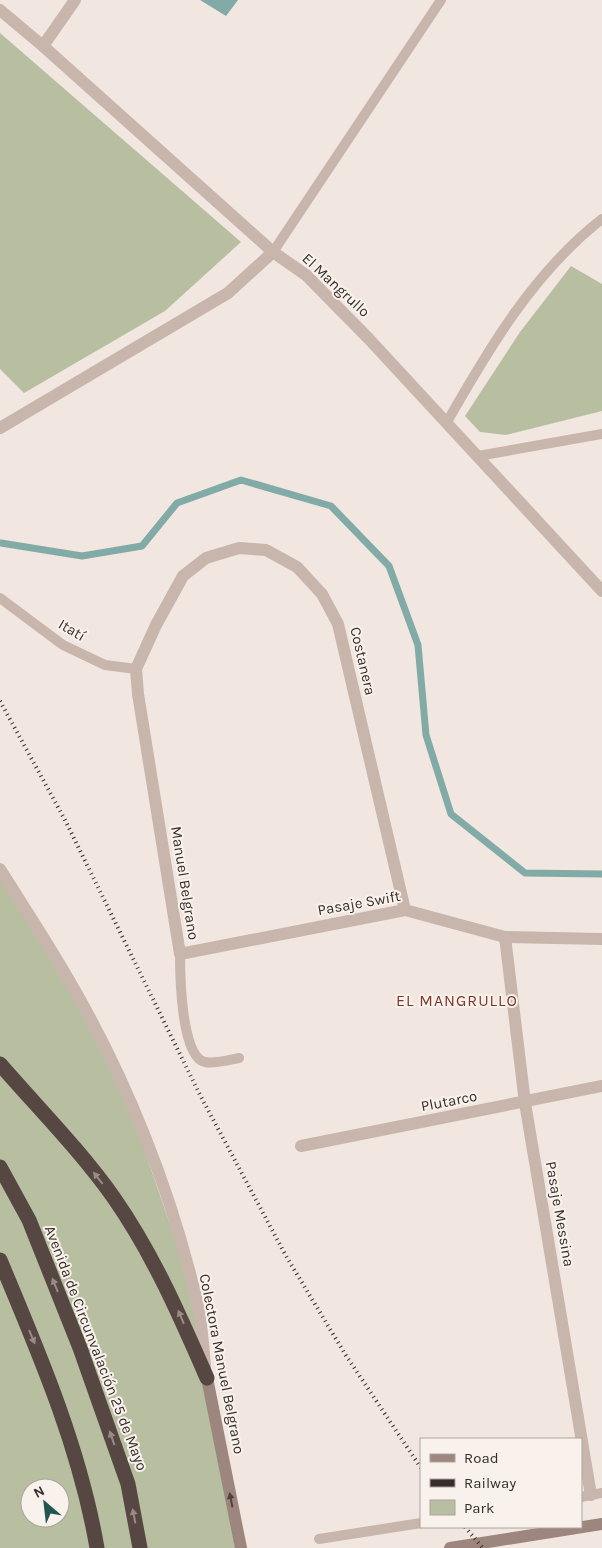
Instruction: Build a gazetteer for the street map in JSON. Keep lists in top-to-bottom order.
{
  "streets": {
    "highway": ["Avenida de Circunvalación 25 de Mayo"],
    "main road": ["Colectora Manuel Belgrano"],
    "street": [
      "El Mangrullo",
      "Costanera",
      "Manuel Belgrano",
      "Pasaje Swift",
      "Plutarco",
      "Pasaje Messina"
    ],
    "lane": ["Itatí"]
  },
  "crossings": [
    ["Itatí", "Costanera"],
    ["Itatí", "Manuel Belgrano"],
    ["Costanera", "Manuel Belgrano"],
    ["Costanera", "Pasaje Swift"],
    ["Manuel Belgrano", "Pasaje Swift"],
    ["Pasaje Swift", "Pasaje Messina"],
    ["Plutarco", "Pasaje Messina"]
  ],
  "districts": ["EL MANGRULLO"],
  "legend": ["Road", "Railway", "Park"],
  "north": "top left"
}
